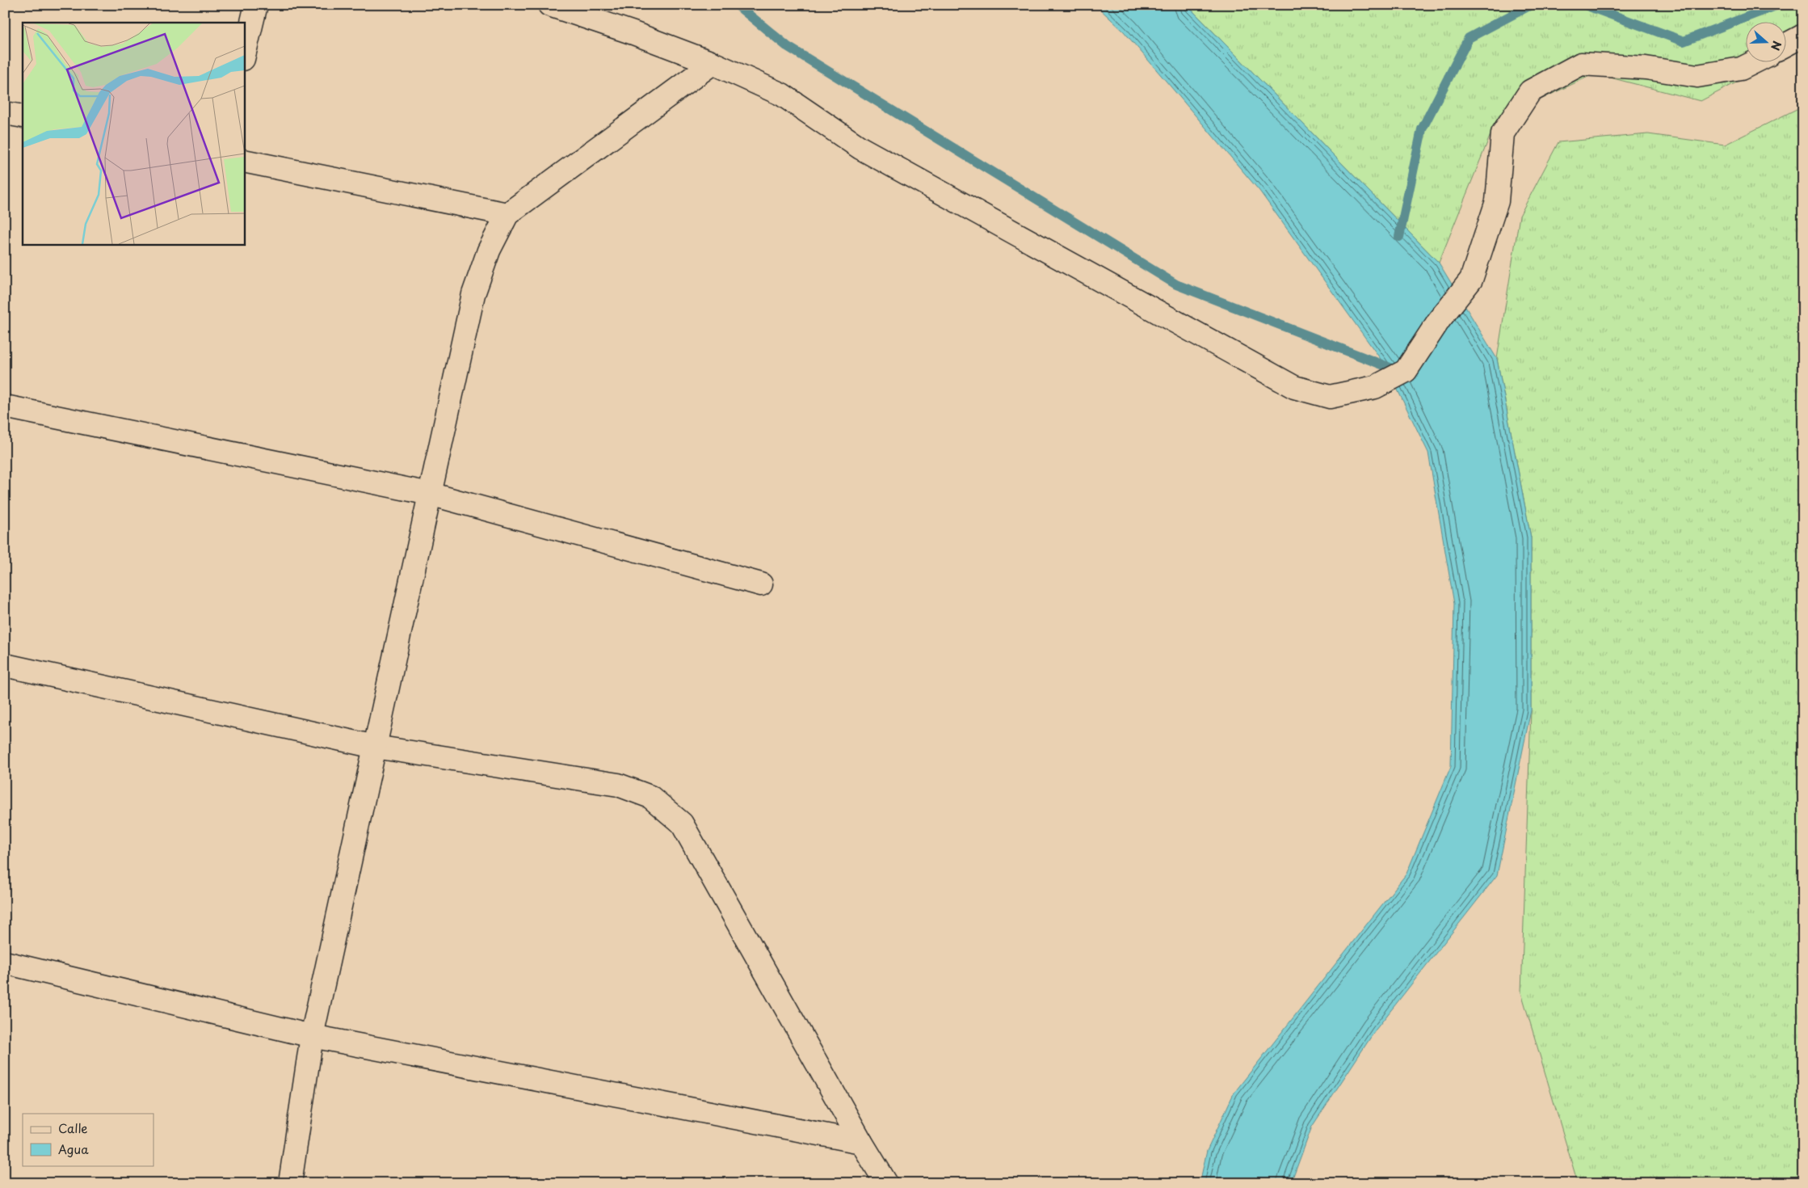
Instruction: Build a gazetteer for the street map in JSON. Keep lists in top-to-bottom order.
{
  "legend": ["Calle", "Agua"],
  "north": "right"
}
